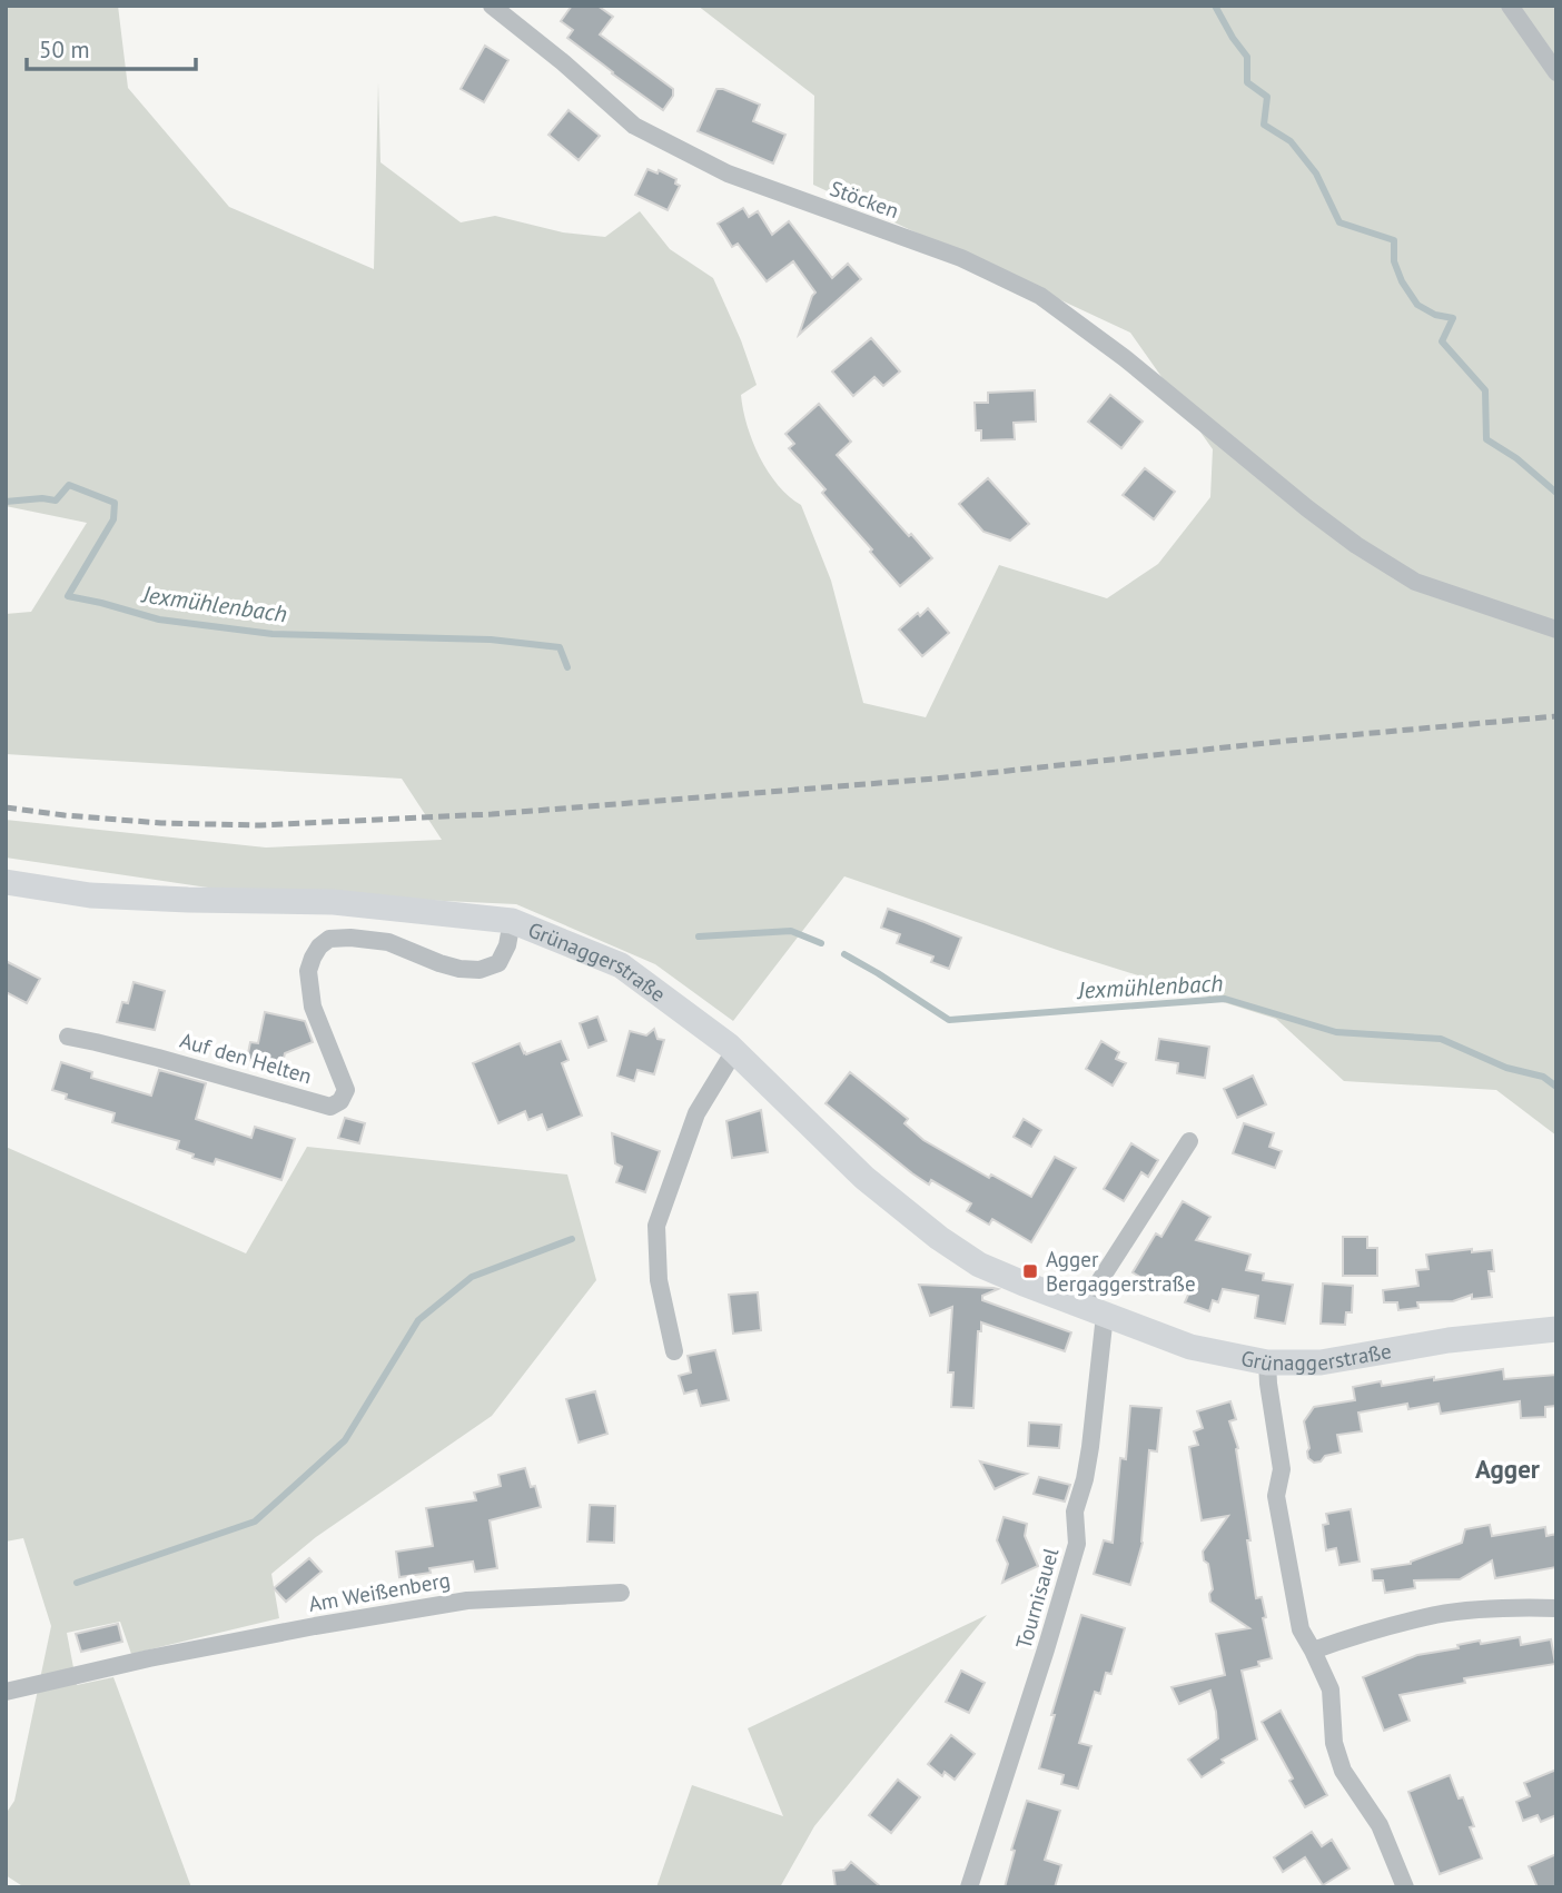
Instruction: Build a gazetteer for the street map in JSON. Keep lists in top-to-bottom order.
{
  "streets": {
    "street": [
      "Stöcken",
      "Grünaggerstraße",
      "Auf den Helten",
      "Am Weißenberg",
      "Tournisauel"
    ]
  },
  "crossings": [
    ["Grünaggerstraße", "Auf den Helten"],
    ["Grünaggerstraße", "Tournisauel"]
  ],
  "districts": ["Agger"],
  "water": ["Jexmühlenbach"],
  "places": {
    "transit": ["Agger Bergaggerstraße"]
  },
  "scale_bar": "50 m"
}
